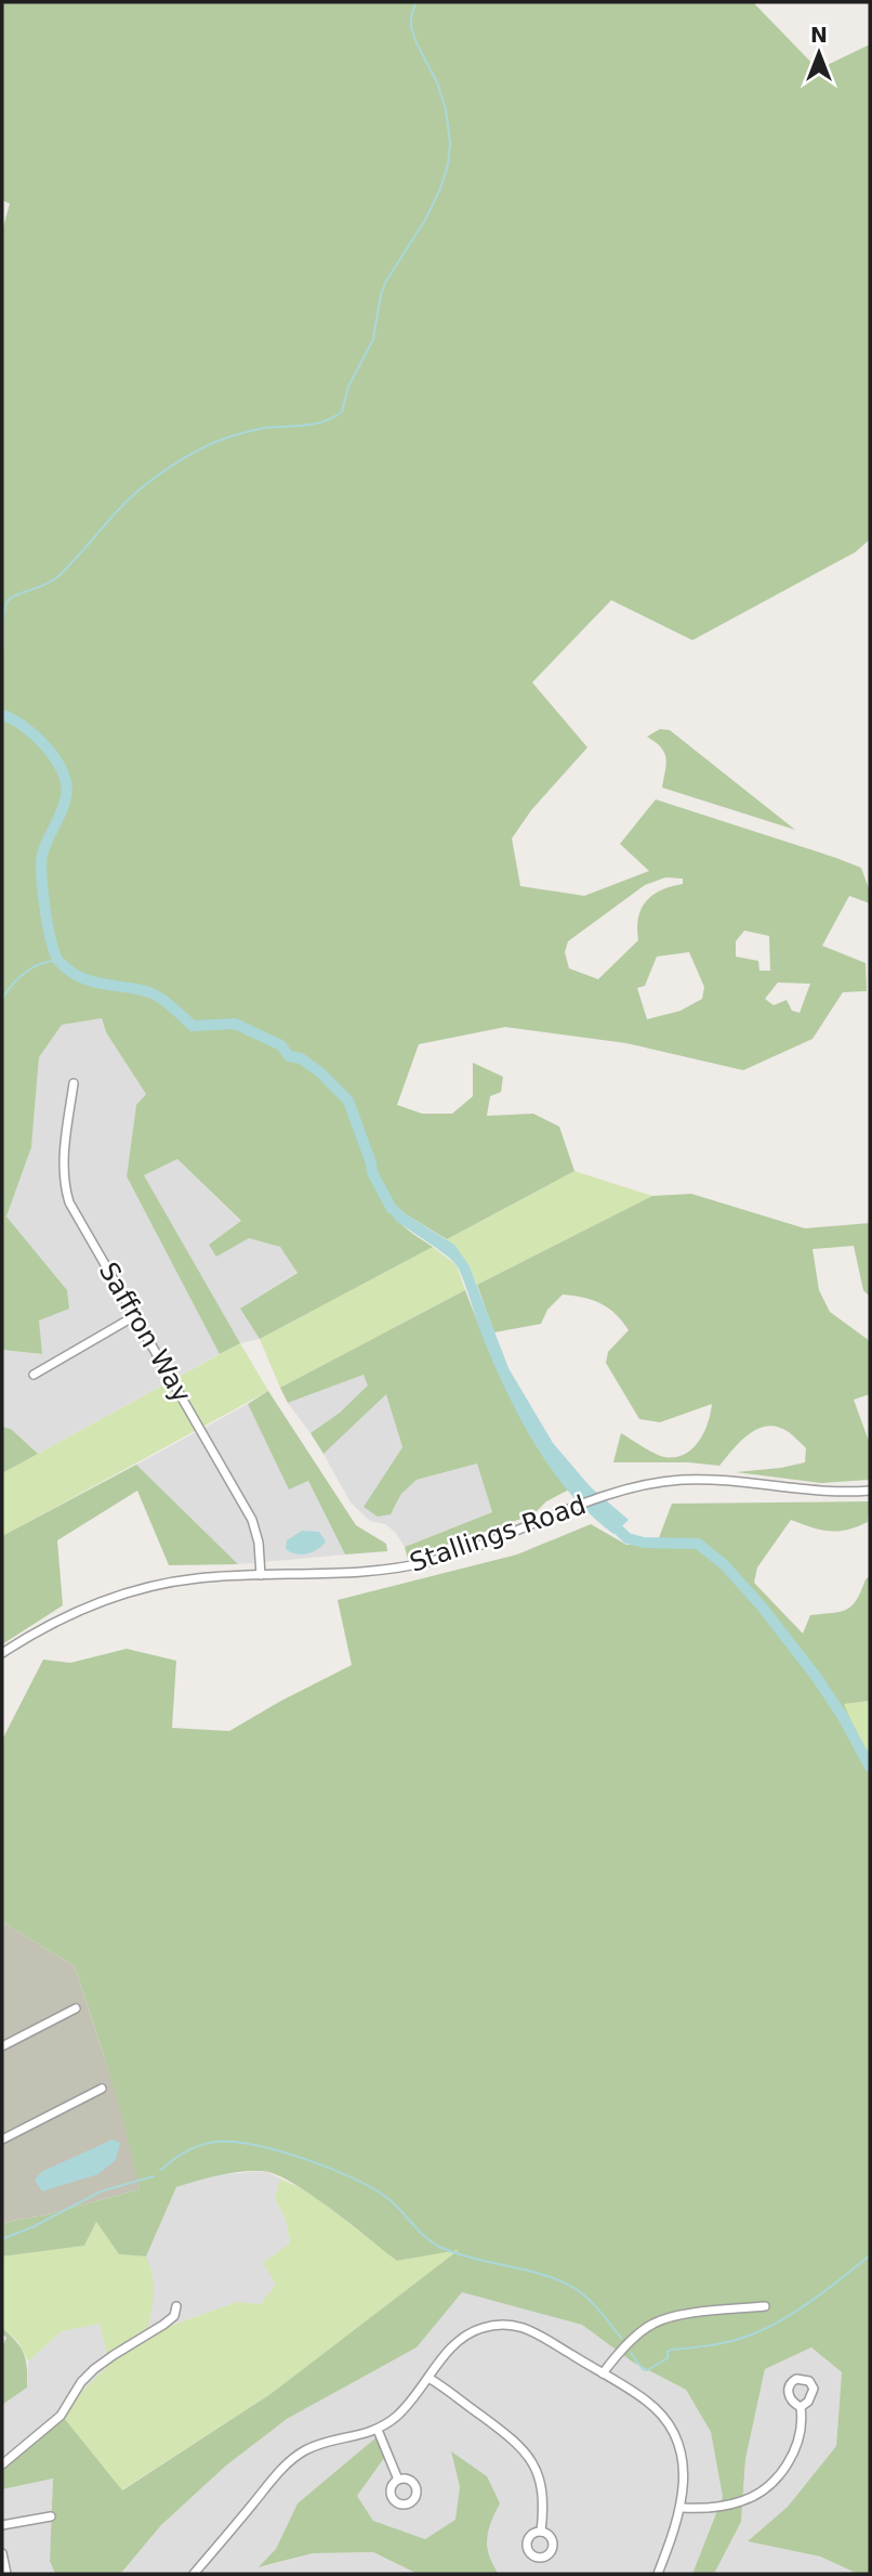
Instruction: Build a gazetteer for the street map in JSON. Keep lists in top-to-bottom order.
{
  "streets": {
    "street": ["Saffron Way", "Stallings Road"]
  },
  "crossings": [
    ["Saffron Way", "Stallings Road"]
  ],
  "north": "top"
}
